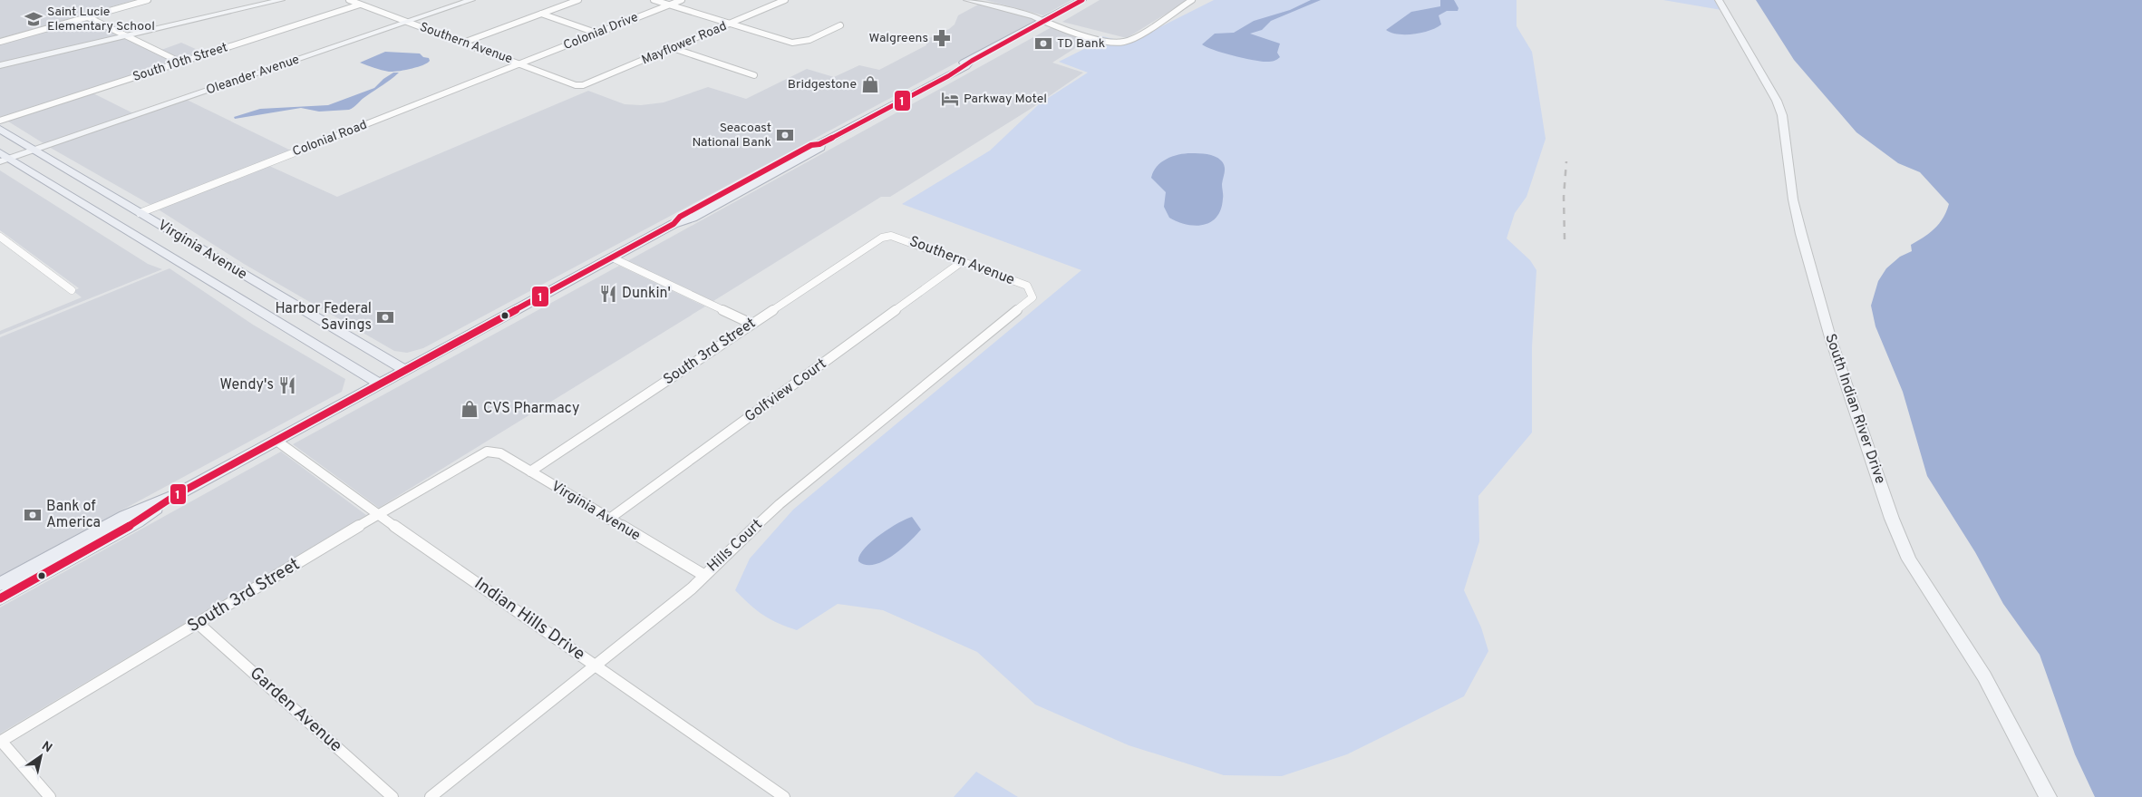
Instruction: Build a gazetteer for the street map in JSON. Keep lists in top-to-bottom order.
{
  "streets": {
    "main road": ["Oleander Avenue", "Virginia Avenue", "South Indian River Drive"],
    "street": [
      "Colonial Drive",
      "Southern Avenue",
      "Mayflower Road",
      "South 10th Street",
      "Colonial Road",
      "South 3rd Street",
      "Golfview Court",
      "Hills Court",
      "Indian Hills Drive",
      "Garden Avenue"
    ]
  },
  "crossings": [
    ["Colonial Drive", "Southern Avenue"],
    ["Colonial Drive", "Colonial Road"],
    ["Southern Avenue", "Mayflower Road"],
    ["Southern Avenue", "South 10th Street"],
    ["Southern Avenue", "Oleander Avenue"],
    ["Southern Avenue", "Colonial Road"],
    ["Southern Avenue", "South 3rd Street"],
    ["Southern Avenue", "Golfview Court"],
    ["Southern Avenue", "Hills Court"],
    ["Oleander Avenue", "Virginia Avenue"],
    ["Colonial Road", "Virginia Avenue"],
    ["Virginia Avenue", "South 3rd Street"],
    ["Virginia Avenue", "Golfview Court"],
    ["Virginia Avenue", "Hills Court"],
    ["South 3rd Street", "Indian Hills Drive"],
    ["South 3rd Street", "Garden Avenue"],
    ["Hills Court", "Indian Hills Drive"]
  ],
  "places": {
    "school or university": ["Saint Lucie Elementary School"],
    "pharmacy": ["Walgreens"],
    "bank": [
      "TD Bank",
      "Seacoast National Bank",
      "Harbor Federal Savings",
      "Bank of America"
    ],
    "shop": ["Bridgestone", "CVS Pharmacy"],
    "hotel": ["Parkway Motel"],
    "restaurant": ["Dunkin'", "Wendy's"]
  },
  "lines": ["transit line 1"],
  "north": "top right"
}
